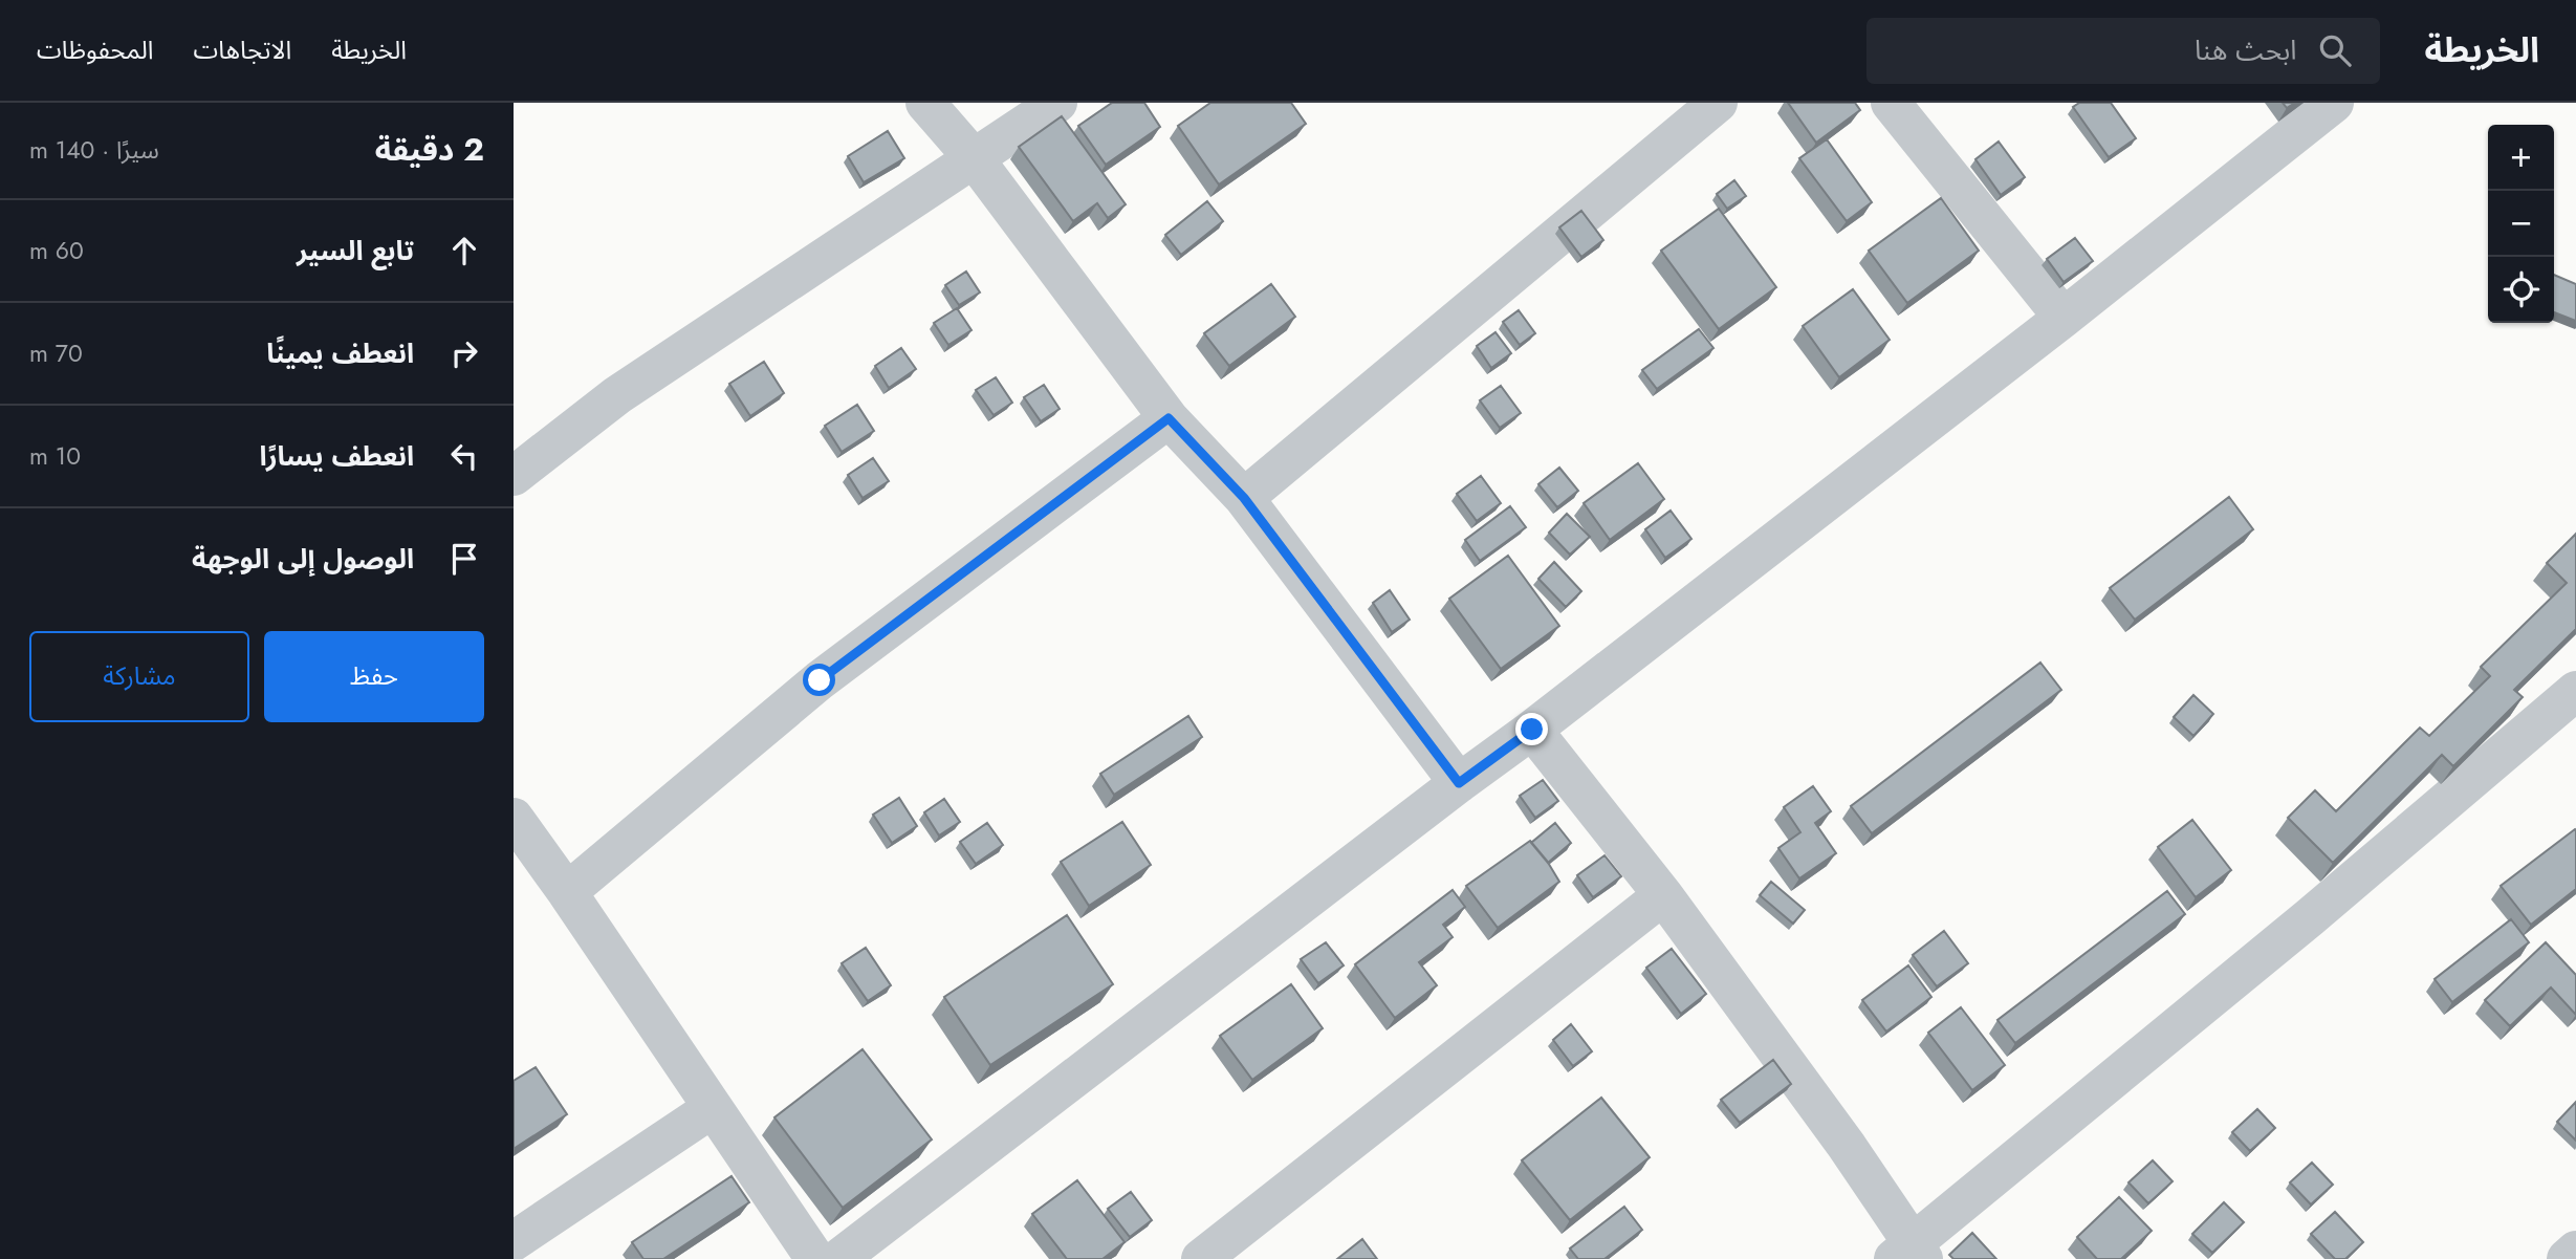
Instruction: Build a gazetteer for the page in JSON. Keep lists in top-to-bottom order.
{
  "page": {
    "header": "الخريطة",
    "search": "ابحث هنا",
    "nav": ["الخريطة", "الاتجاهات", "المحفوظات"],
    "heading": ["2 دقيقة", "سيرًا · 140 m"],
    "map_buttons": ["+", "−"],
    "list": [
      ["تابع السير", "60 m"],
      ["انعطف يمينًا", "70 m"],
      ["انعطف يسارًا", "10 m"],
      "الوصول إلى الوجهة"
    ],
    "buttons": ["حفظ", "مشاركة"]
  }
}
